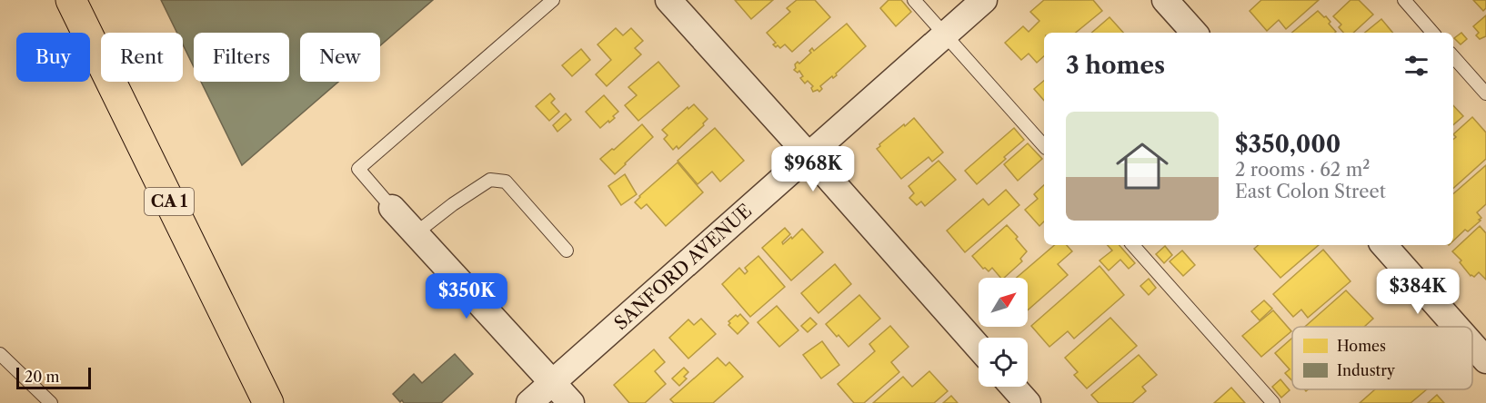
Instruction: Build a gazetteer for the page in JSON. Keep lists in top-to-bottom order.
{
  "streets": {
    "highway": ["CA 1"],
    "street": ["SANFORD AVENUE"]
  },
  "legend": ["Homes", "Industry"],
  "scale_bar": "20 m",
  "north": "top right",
  "page": {
    "chip": [
      "Buy",
      "Rent",
      "Filters",
      "New"
    ],
    "heading": "3 homes",
    "list": [
      {
        "name": "$350,000",
        "note": "2 rooms · 62 m² · East Colon Street"
      }
    ],
    "price": ["$968K", "$384K", "$350K"],
    "scale": "20 m"
  }
}
